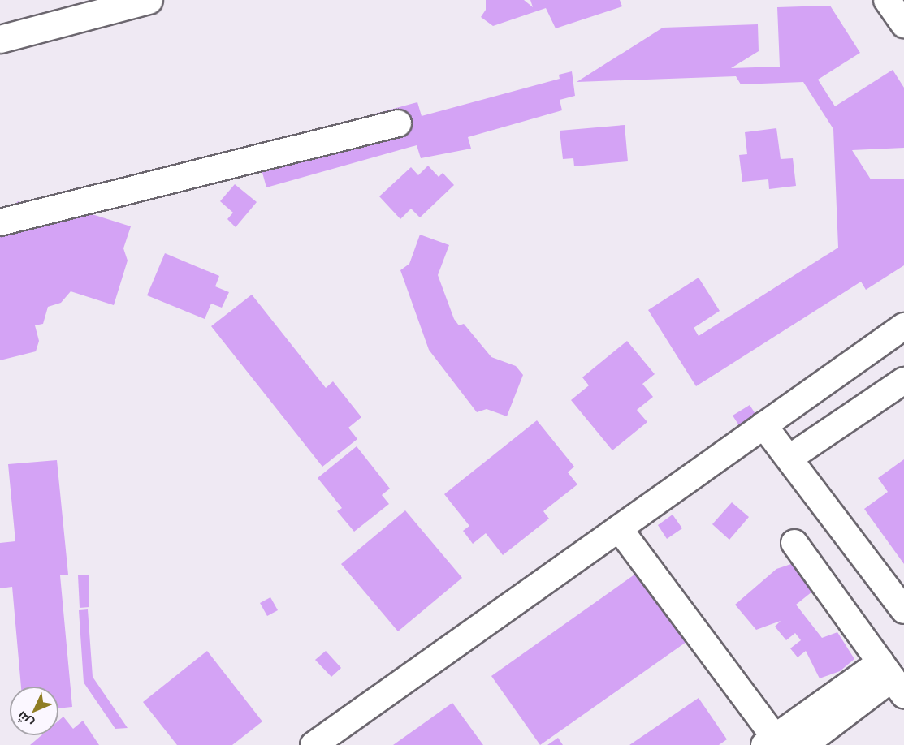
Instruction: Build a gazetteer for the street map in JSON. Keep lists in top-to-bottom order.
{
  "north": "bottom left"
}
